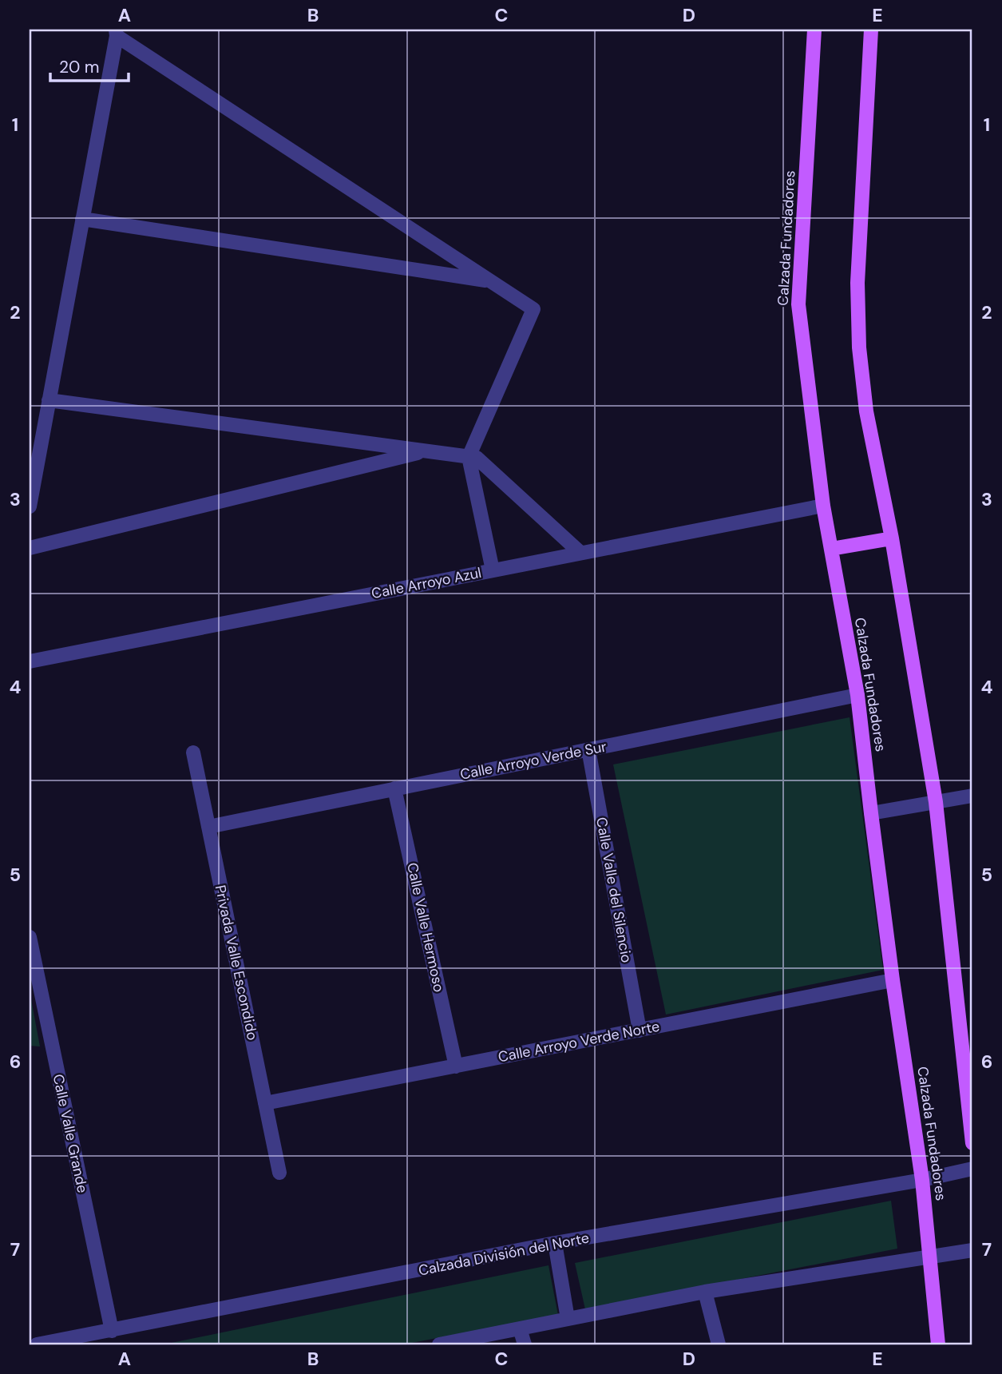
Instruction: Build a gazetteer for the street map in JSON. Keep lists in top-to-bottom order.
{
  "streets": {
    "main road": ["Calzada Fundadores"],
    "street": [
      "Calle Arroyo Azul",
      "Calle Arroyo Verde Sur",
      "Calle Valle del Silencio",
      "Calle Valle Hermoso",
      "Privada Valle Escondido",
      "Calle Arroyo Verde Norte",
      "Calle Valle Grande",
      "Calzada División del Norte"
    ]
  },
  "crossings": [
    ["Calzada Fundadores", "Calle Arroyo Azul"],
    ["Calzada Fundadores", "Calle Arroyo Verde Sur"],
    ["Calzada Fundadores", "Calle Arroyo Verde Norte"],
    ["Calzada Fundadores", "Calzada División del Norte"],
    ["Calle Arroyo Verde Sur", "Calle Valle del Silencio"],
    ["Calle Arroyo Verde Sur", "Calle Valle Hermoso"],
    ["Calle Arroyo Verde Sur", "Privada Valle Escondido"],
    ["Calle Valle del Silencio", "Calle Arroyo Verde Norte"],
    ["Calle Valle Hermoso", "Calle Arroyo Verde Norte"],
    ["Privada Valle Escondido", "Calle Arroyo Verde Norte"],
    ["Calle Valle Grande", "Calzada División del Norte"]
  ],
  "scale_bar": "20 m",
  "grid": {
    "columns": [
      "A",
      "B",
      "C",
      "D",
      "E"
    ],
    "rows": [
      "1",
      "2",
      "3",
      "4",
      "5",
      "6",
      "7"
    ]
  }
}
